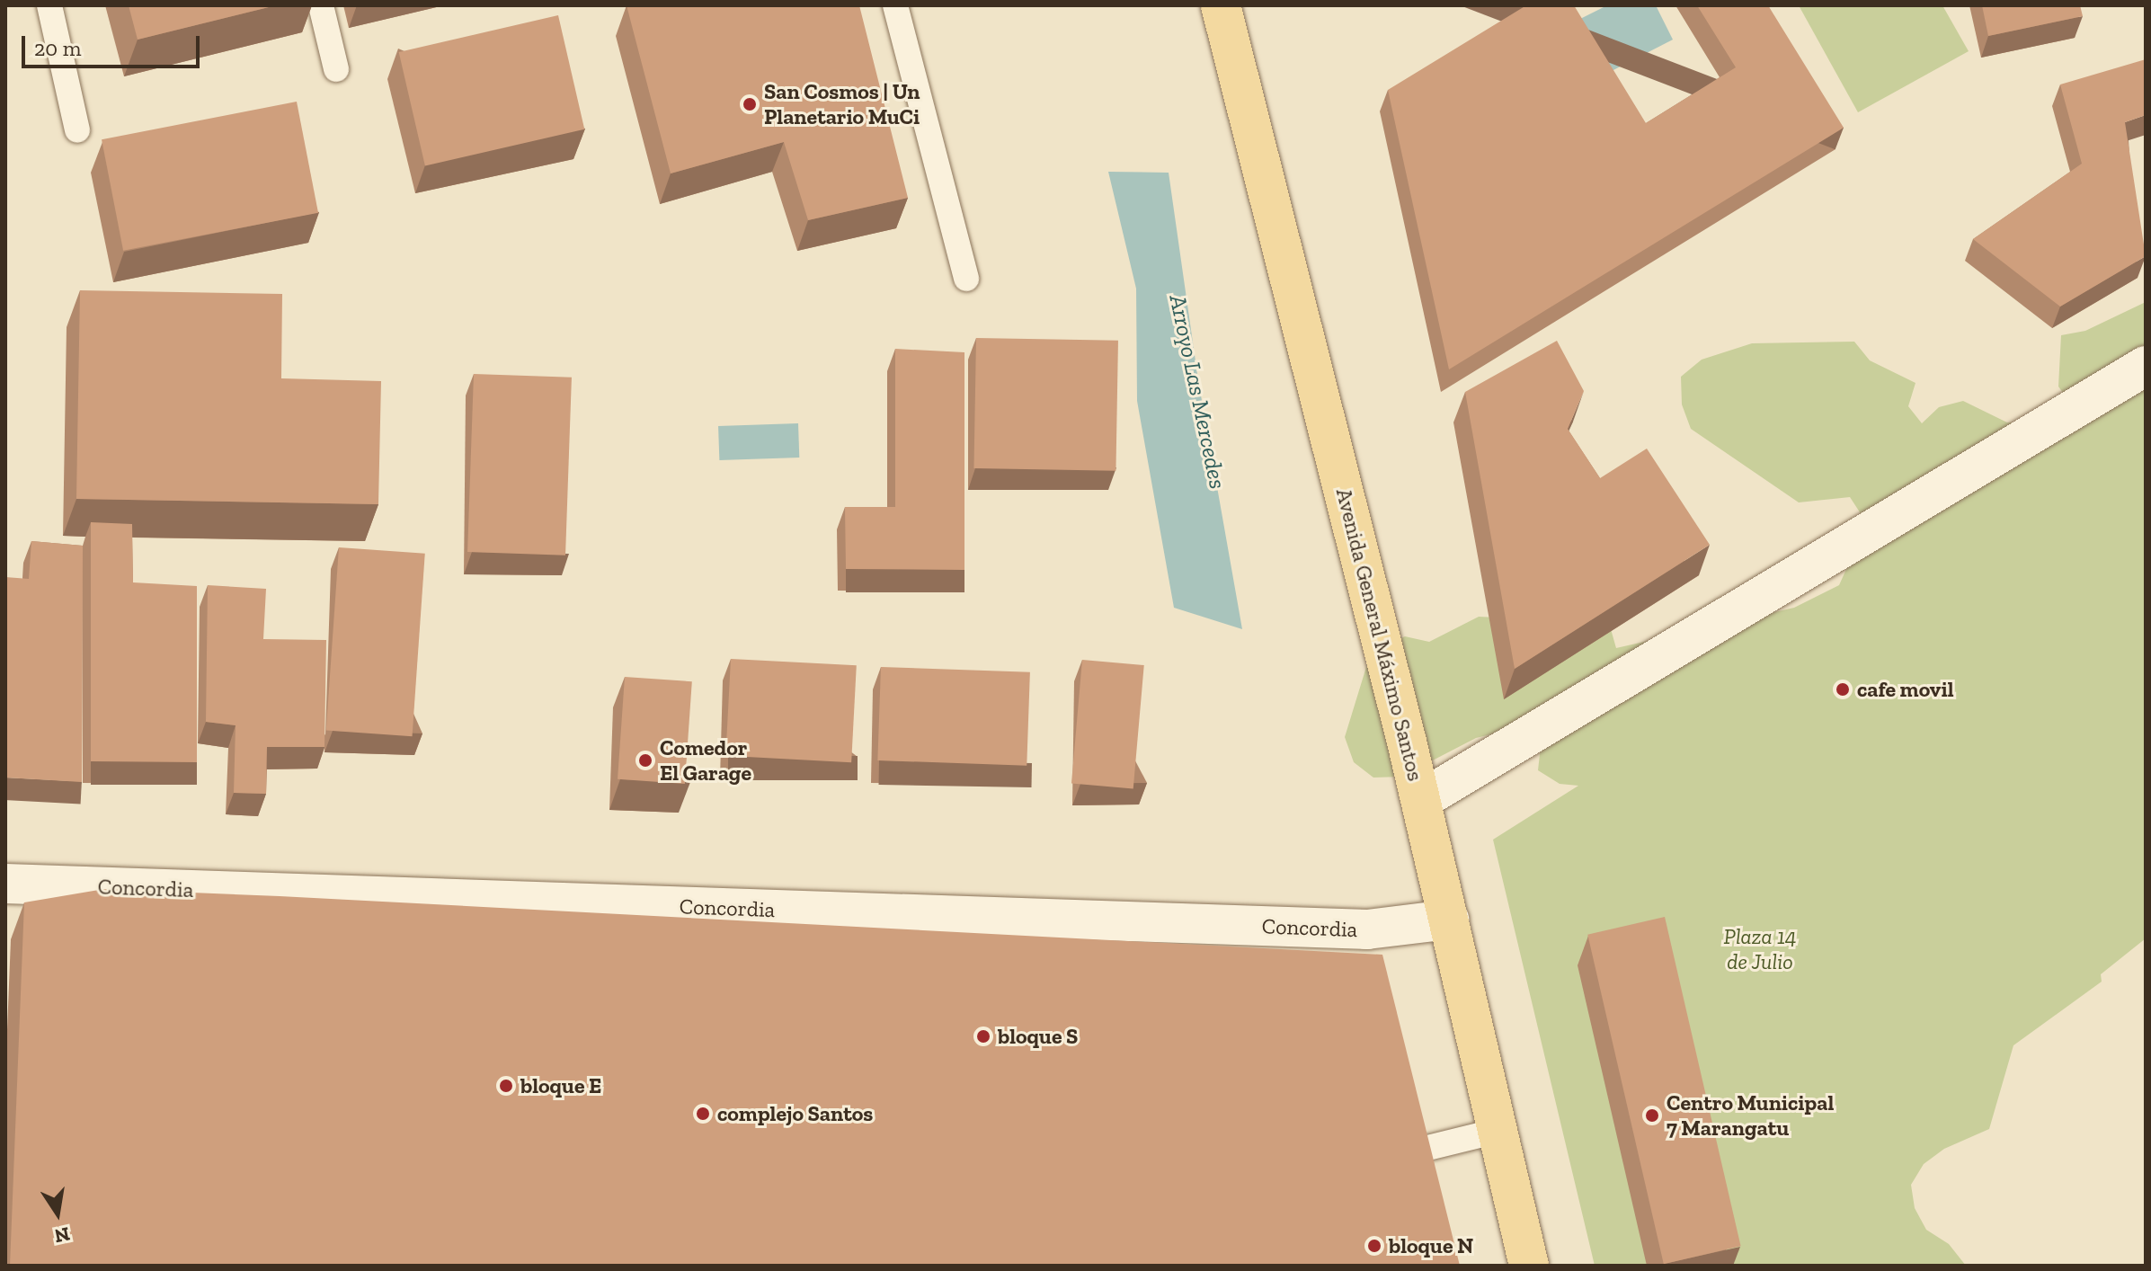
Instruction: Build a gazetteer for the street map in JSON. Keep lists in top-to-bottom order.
{
  "streets": {
    "main road": ["Avenida General Máximo Santos"],
    "street": ["Concordia"]
  },
  "crossings": [
    ["Avenida General Máximo Santos", "Concordia"]
  ],
  "water": ["Arroyo Las Mercedes"],
  "parks": ["Plaza 14 de Julio"],
  "places": [
    "San Cosmos | Un Planetario MuCi",
    "cafe movil",
    "Comedor El Garage",
    "bloque S",
    "bloque E",
    "complejo Santos",
    "Centro Municipal 7 Marangatu",
    "bloque N"
  ],
  "scale_bar": "20 m",
  "north": "bottom"
}
